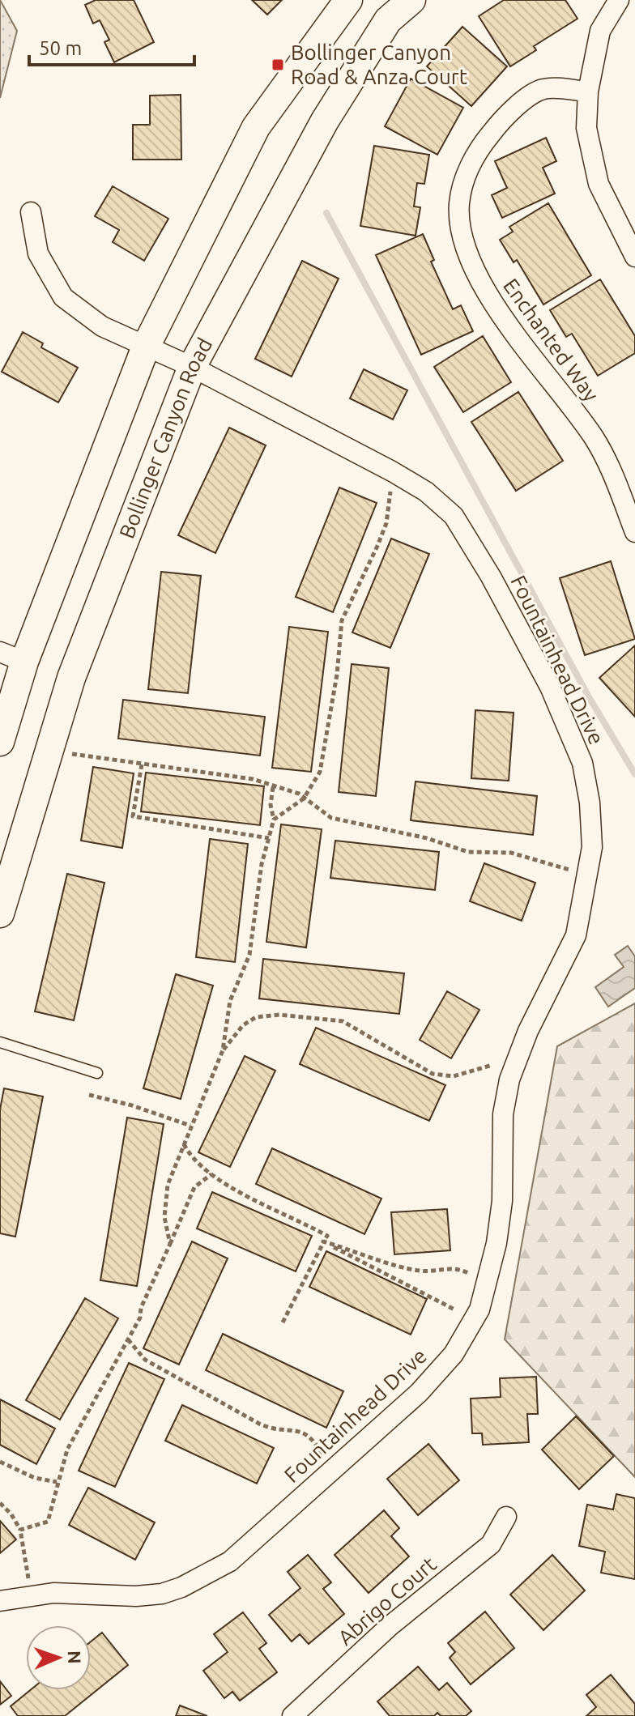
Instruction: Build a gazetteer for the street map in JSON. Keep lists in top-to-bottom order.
{
  "streets": {
    "main road": ["Bollinger Canyon Road"],
    "street": ["Enchanted Way", "Fountainhead Drive", "Abrigo Court"]
  },
  "crossings": [
    ["Bollinger Canyon Road", "Fountainhead Drive"]
  ],
  "places": {
    "transit": ["Bollinger Canyon Road & Anza Court"]
  },
  "scale_bar": "50 m",
  "north": "right"
}
